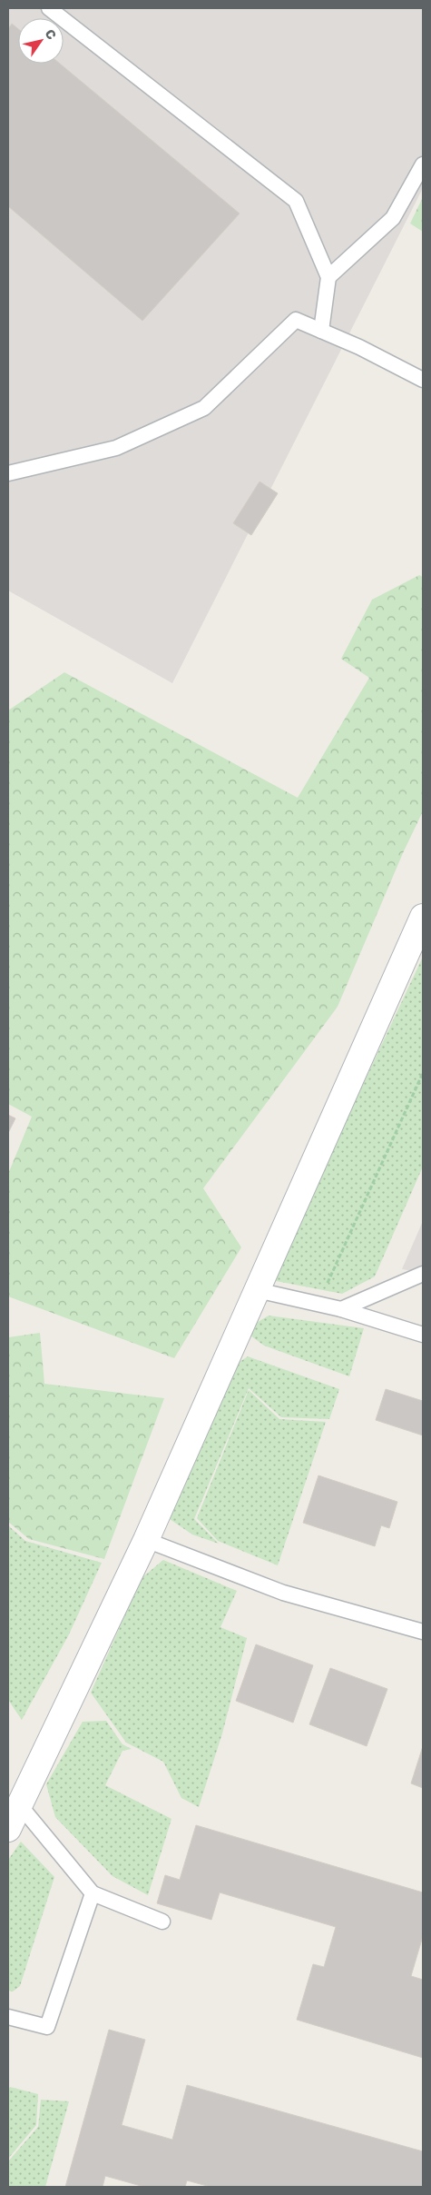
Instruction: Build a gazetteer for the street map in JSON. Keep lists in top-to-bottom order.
{
  "north": "top right"
}
